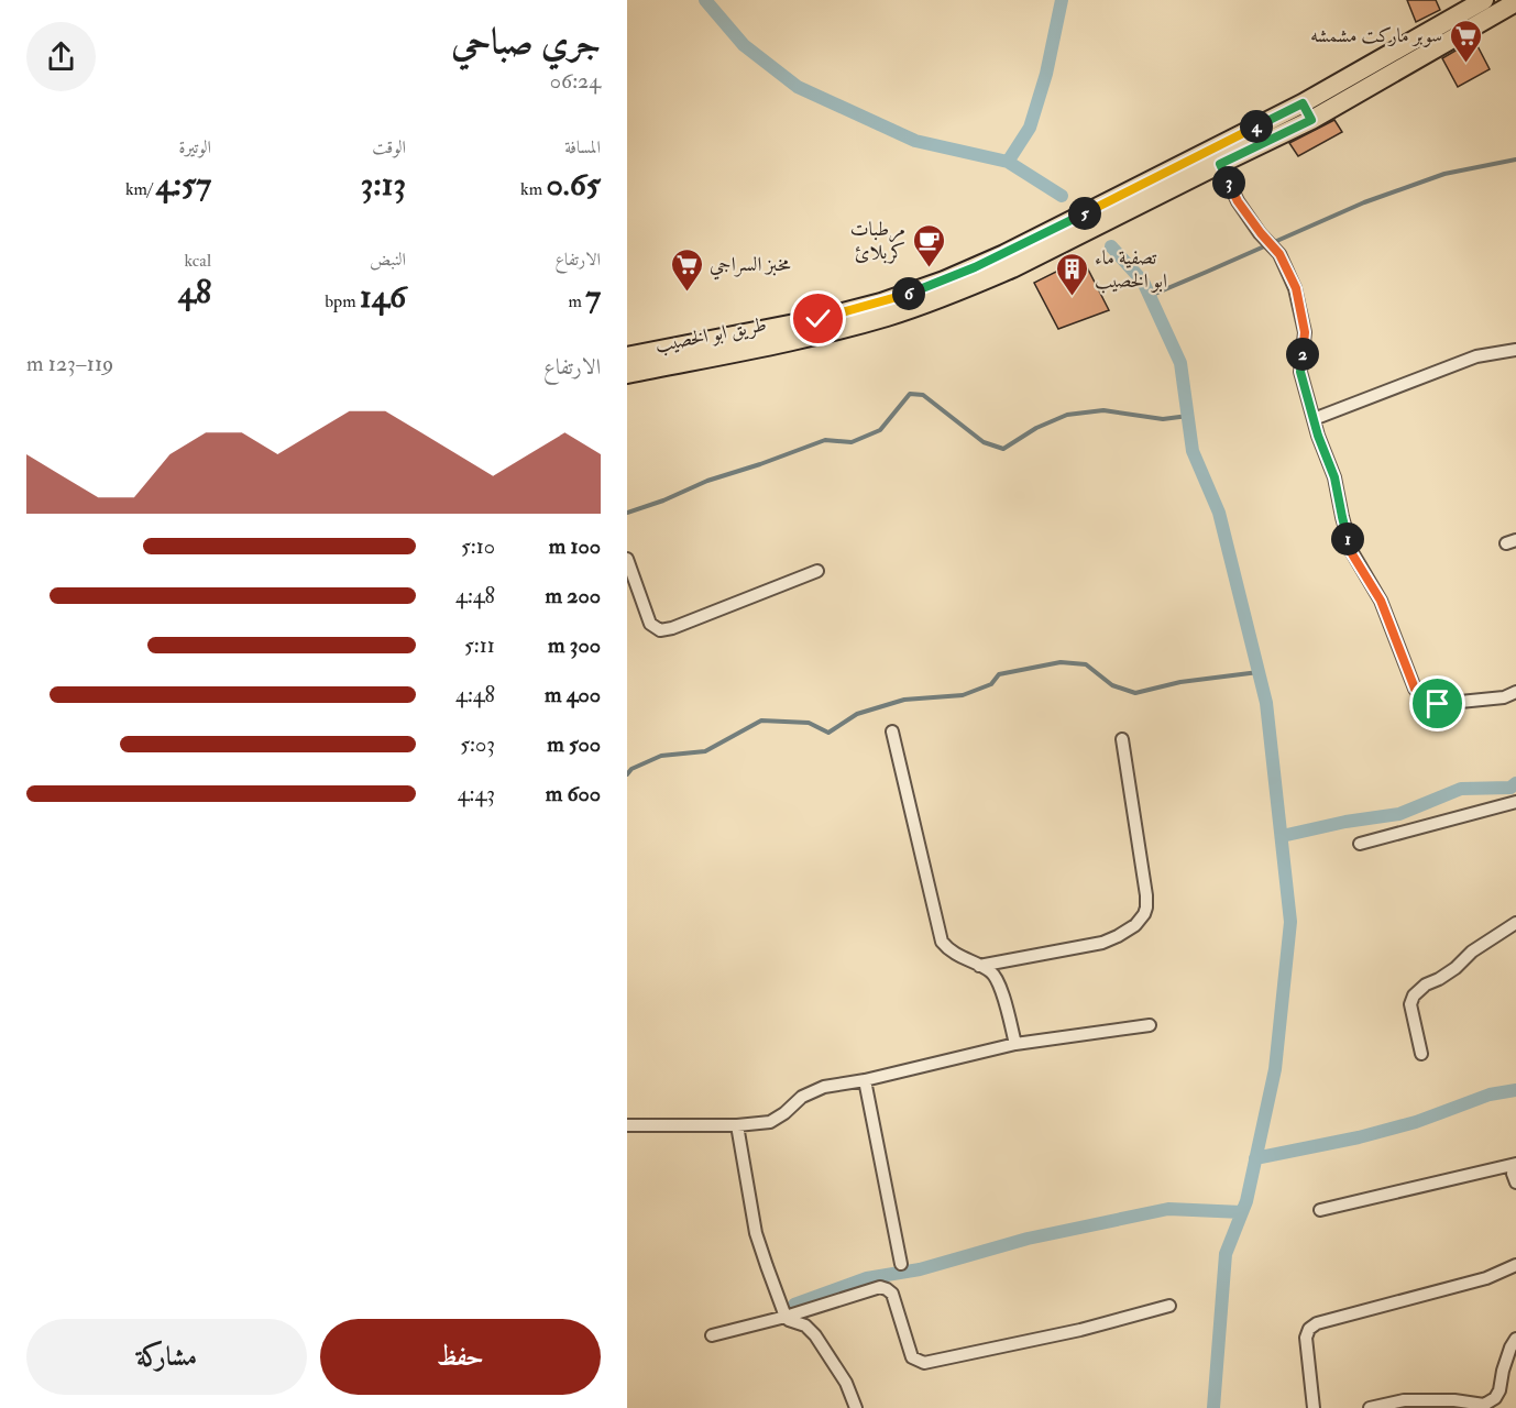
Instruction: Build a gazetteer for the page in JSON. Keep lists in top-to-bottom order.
{
  "streets": {
    "main road": ["طريق ابو الخصيب"]
  },
  "places": {
    "supermarket": ["سوبر ماركت مشمشه", "مخبز السراجي"],
    "cafe": ["مرطبات كربلائ"],
    "building": ["تصفية ماء ابو الخصيب"]
  },
  "page": {
    "heading": ["جري صباحي", "06:24"],
    "pins": [
      "4",
      "3",
      "5",
      "6",
      "2",
      "1"
    ],
    "stats": [
      ["المسافة", "0.65 km"],
      ["الوقت", "3:13"],
      ["الوتيرة", "4:57 /km"],
      ["الارتفاع", "7 m"],
      ["النبض", "146 bpm"],
      ["kcal", "48"]
    ],
    "chart": ["الارتفاع", "119–123 m"],
    "list": [
      {
        "name": "100 m",
        "note": "5:10"
      },
      {
        "name": "200 m",
        "note": "4:48"
      },
      {
        "name": "300 m",
        "note": "5:11"
      },
      {
        "name": "400 m",
        "note": "4:48"
      },
      {
        "name": "500 m",
        "note": "5:03"
      },
      {
        "name": "600 m",
        "note": "4:43"
      }
    ],
    "buttons": ["حفظ", "مشاركة"]
  }
}
